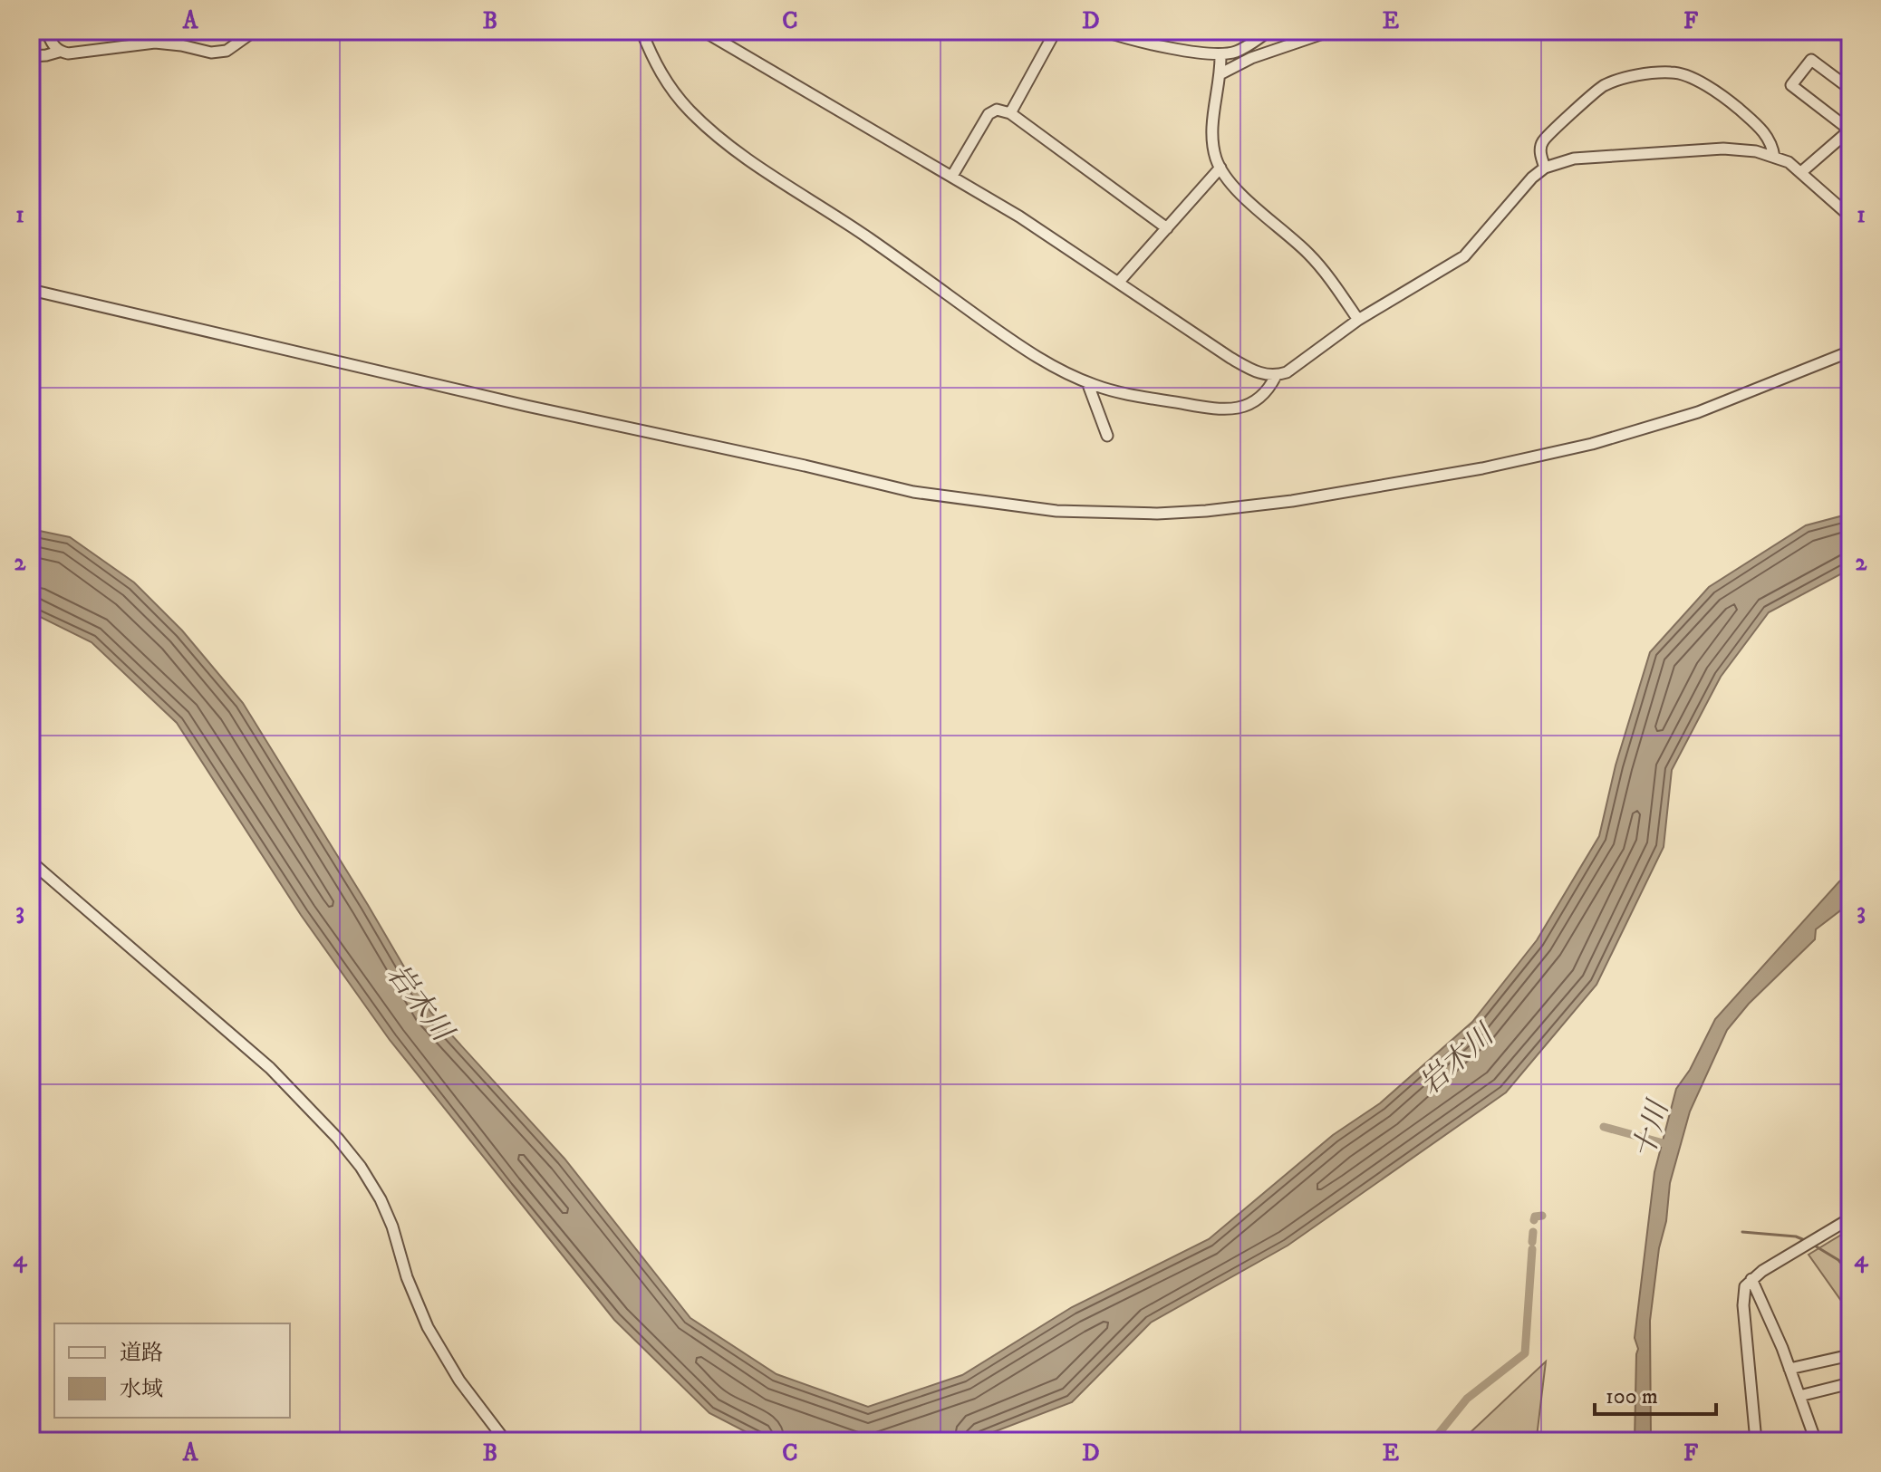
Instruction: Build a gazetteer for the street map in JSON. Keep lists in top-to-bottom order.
{
  "water": ["岩木川", "十川"],
  "legend": ["道路", "水域"],
  "scale_bar": "100 m",
  "grid": {
    "columns": [
      "A",
      "B",
      "C",
      "D",
      "E",
      "F"
    ],
    "rows": [
      "1",
      "2",
      "3",
      "4"
    ]
  }
}
